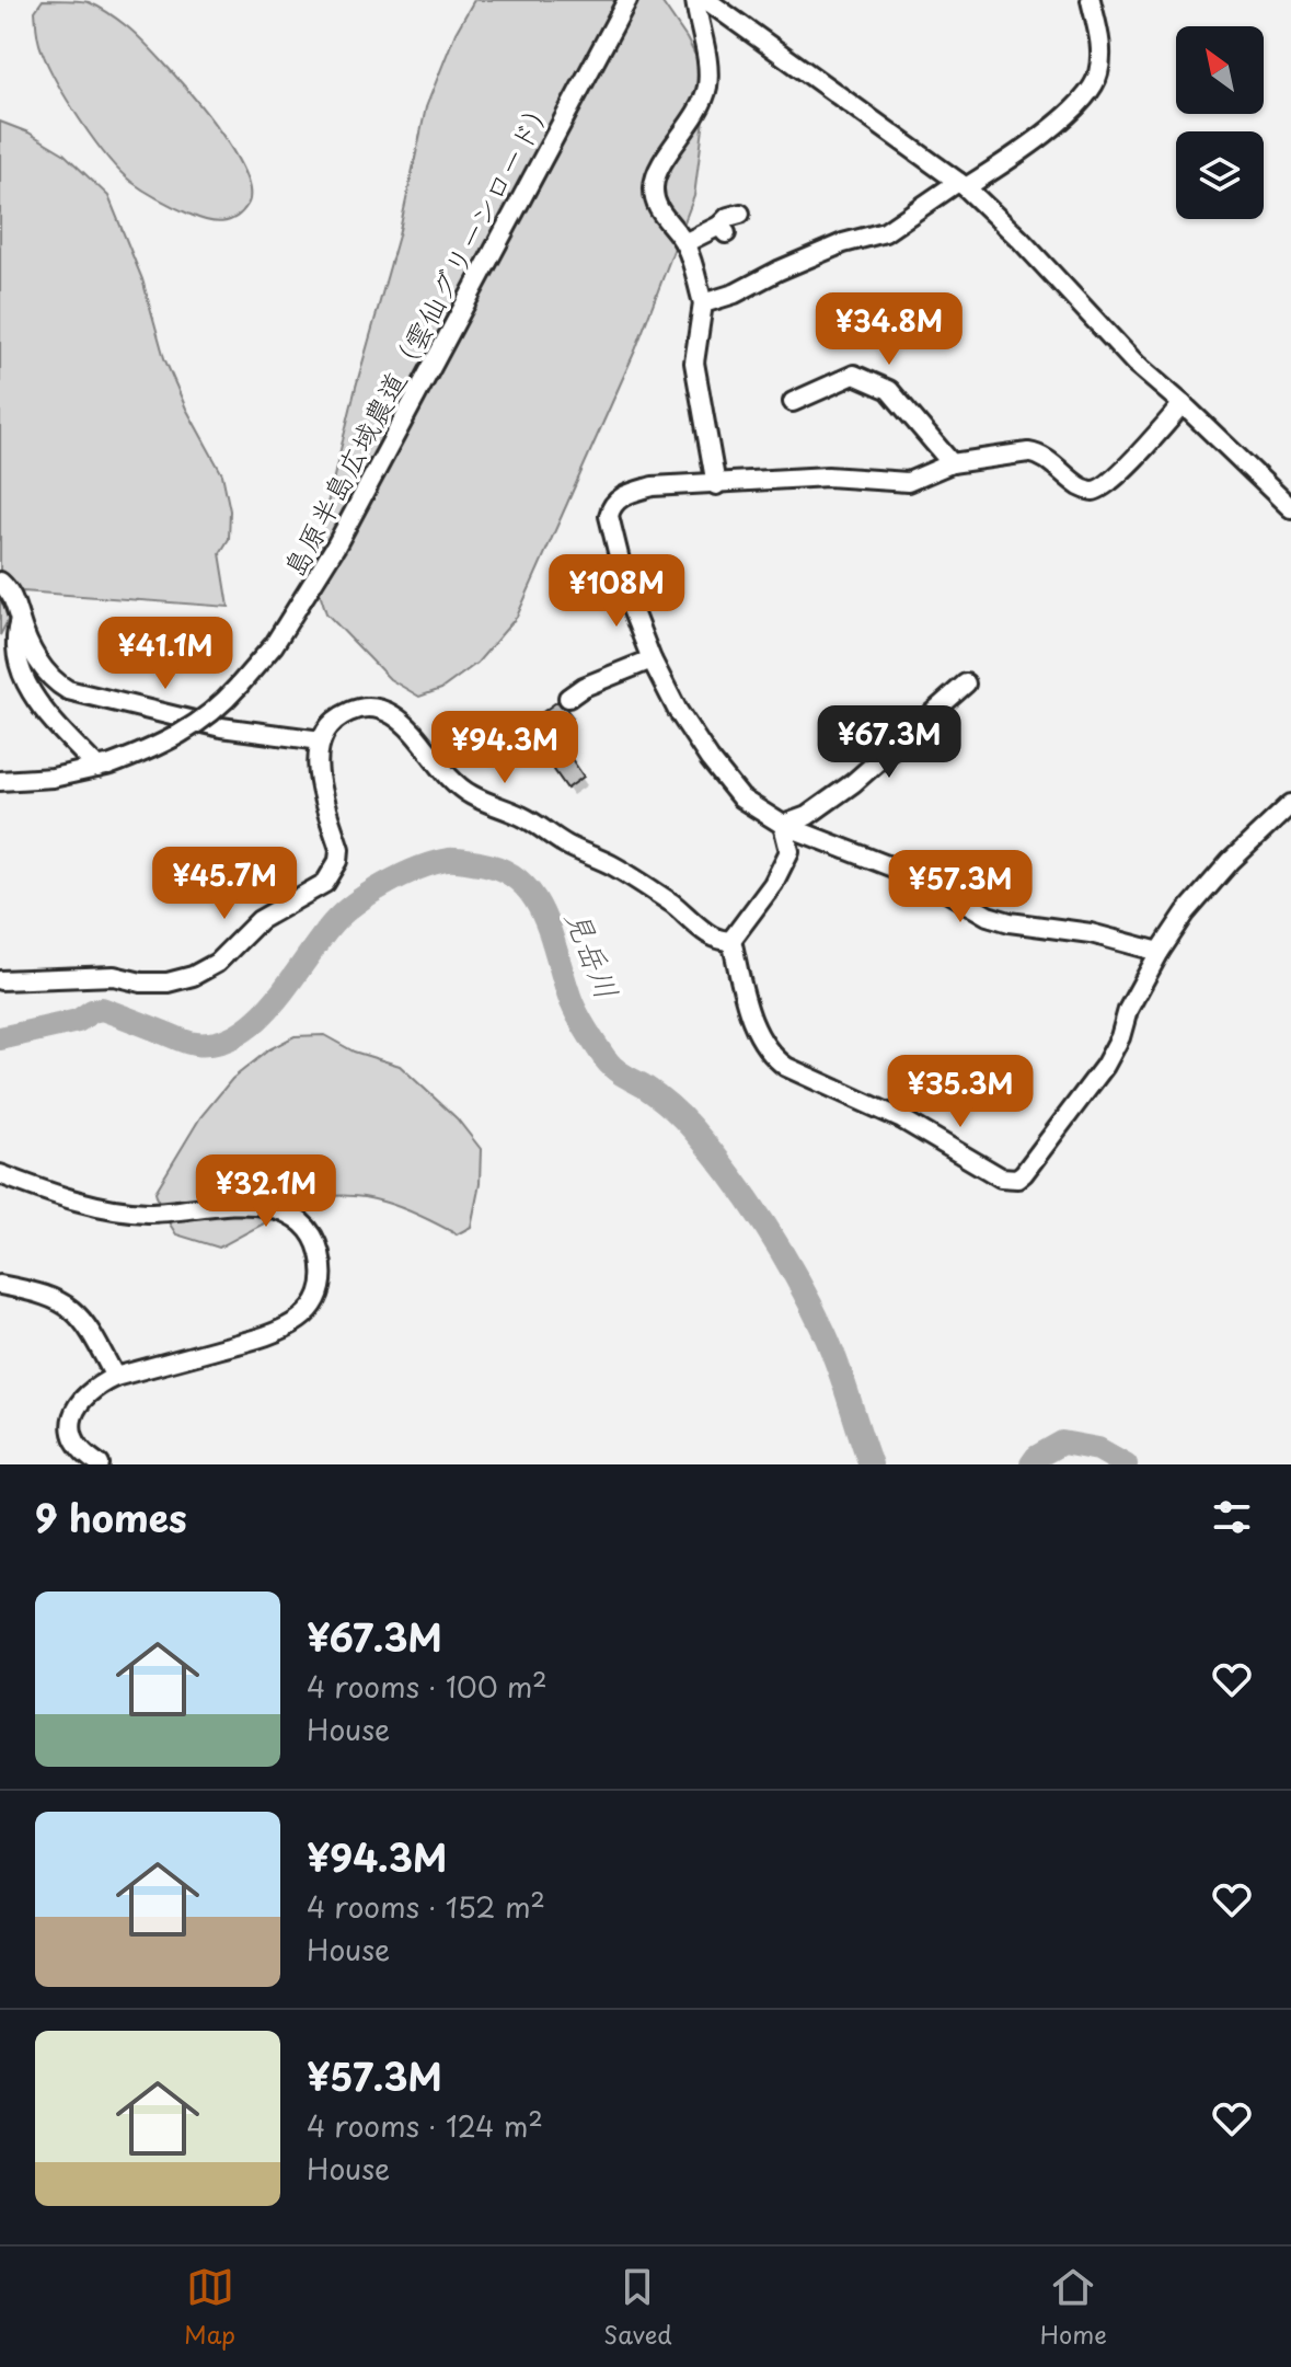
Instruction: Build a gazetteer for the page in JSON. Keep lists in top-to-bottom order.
{
  "streets": {
    "street": ["島原半島広域農道（雲仙グリーンロード）"]
  },
  "water": ["見岳川"],
  "north": "top left",
  "page": {
    "price": [
      "¥34.8M",
      "¥108M",
      "¥41.1M",
      "¥67.3M",
      "¥94.3M",
      "¥45.7M",
      "¥57.3M",
      "¥35.3M",
      "¥32.1M"
    ],
    "heading": "9 homes",
    "list": [
      {
        "name": "¥67.3M",
        "note": "4 rooms · 100 m² · House"
      },
      {
        "name": "¥94.3M",
        "note": "4 rooms · 152 m² · House"
      },
      {
        "name": "¥57.3M",
        "note": "4 rooms · 124 m² · House"
      }
    ],
    "tabs": ["Map", "Saved", "Home"]
  }
}
